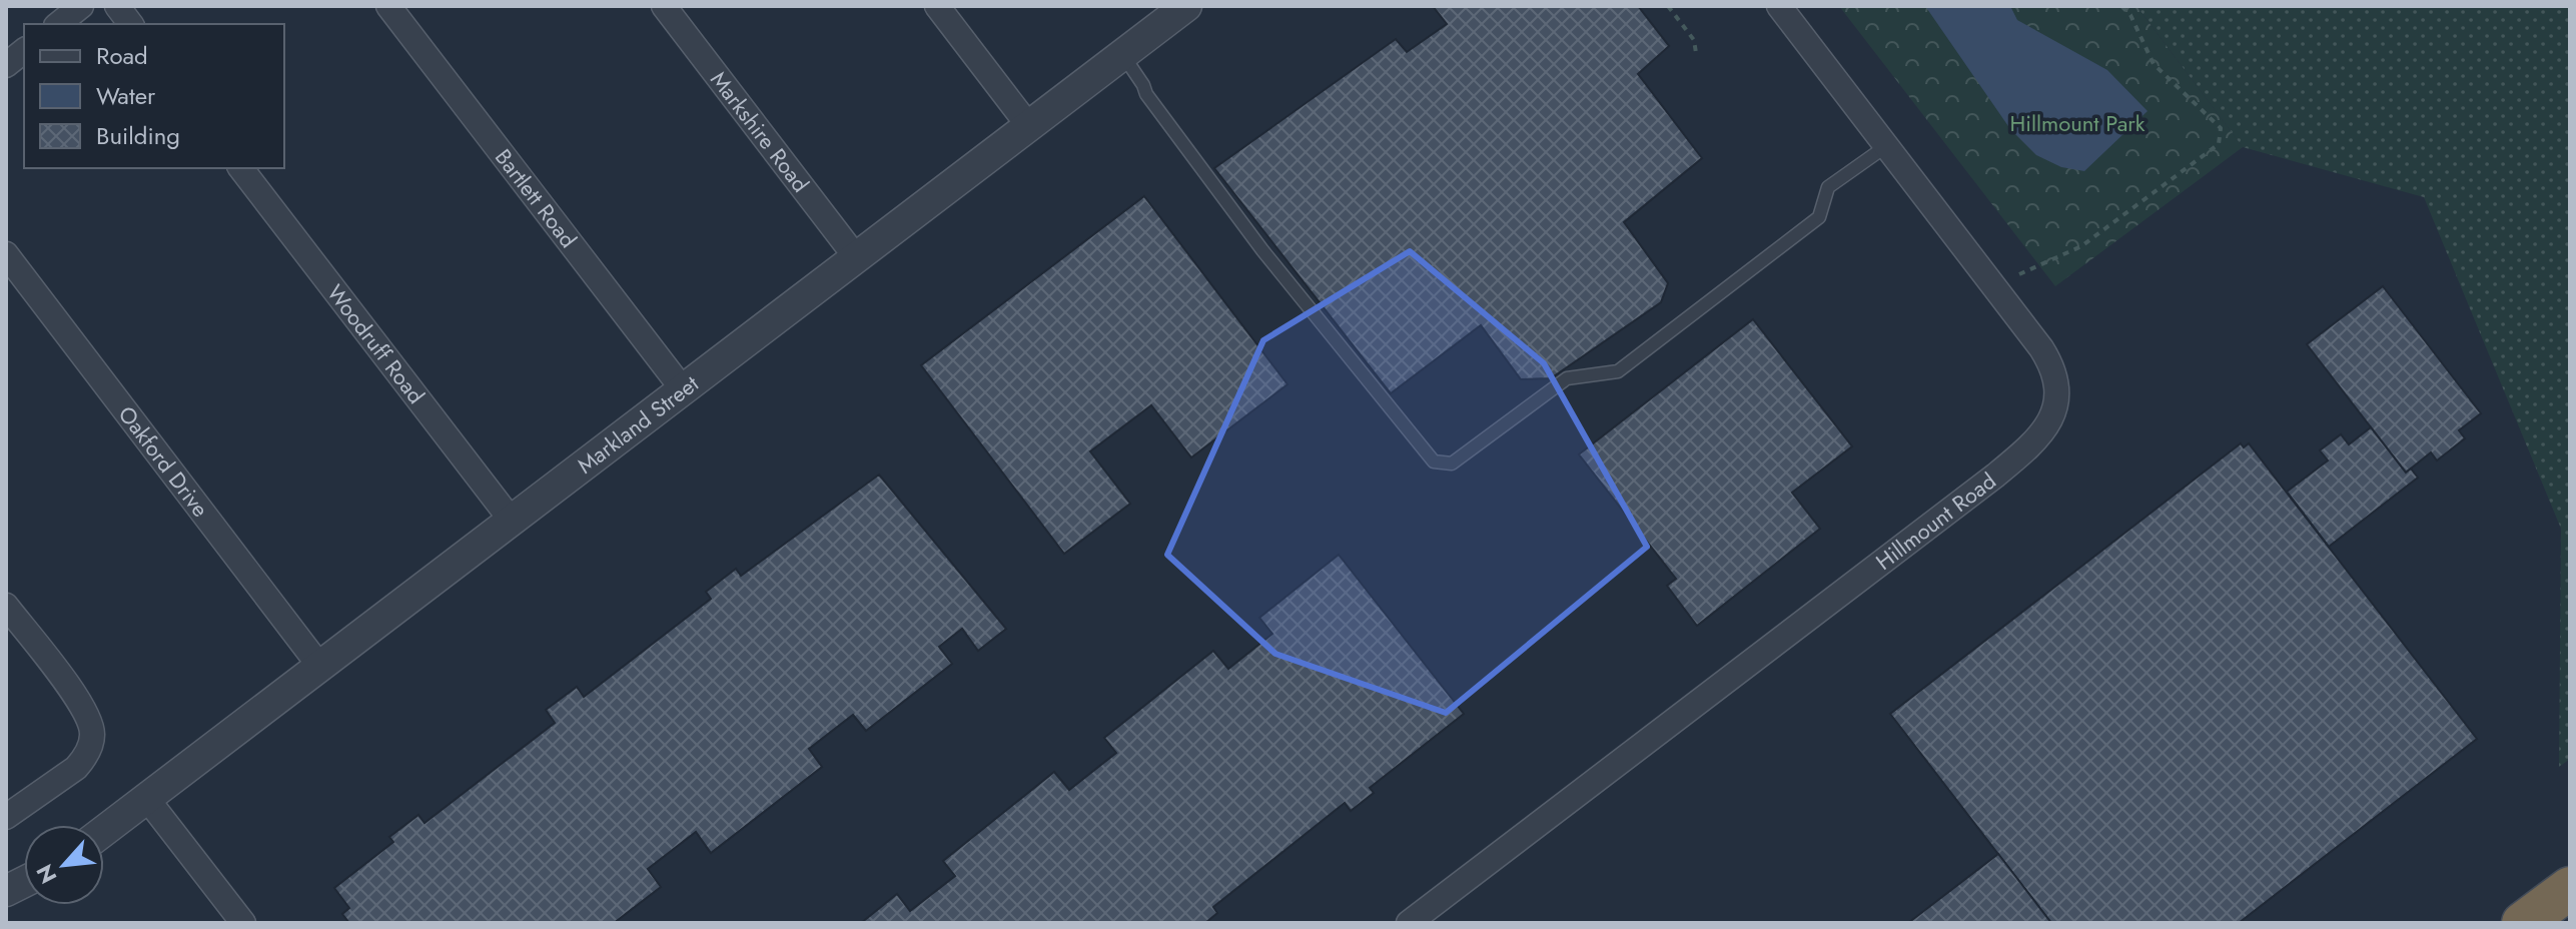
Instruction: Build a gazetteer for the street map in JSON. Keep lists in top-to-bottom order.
{
  "streets": {
    "street": [
      "Markshire Road",
      "Bartlett Road",
      "Woodruff Road",
      "Markland Street",
      "Oakford Drive",
      "Hillmount Road"
    ]
  },
  "crossings": [
    ["Markshire Road", "Markland Street"],
    ["Bartlett Road", "Markland Street"],
    ["Woodruff Road", "Markland Street"],
    ["Markland Street", "Oakford Drive"]
  ],
  "parks": ["Hillmount Park"],
  "legend": ["Road", "Water", "Building"],
  "north": "bottom left"
}
